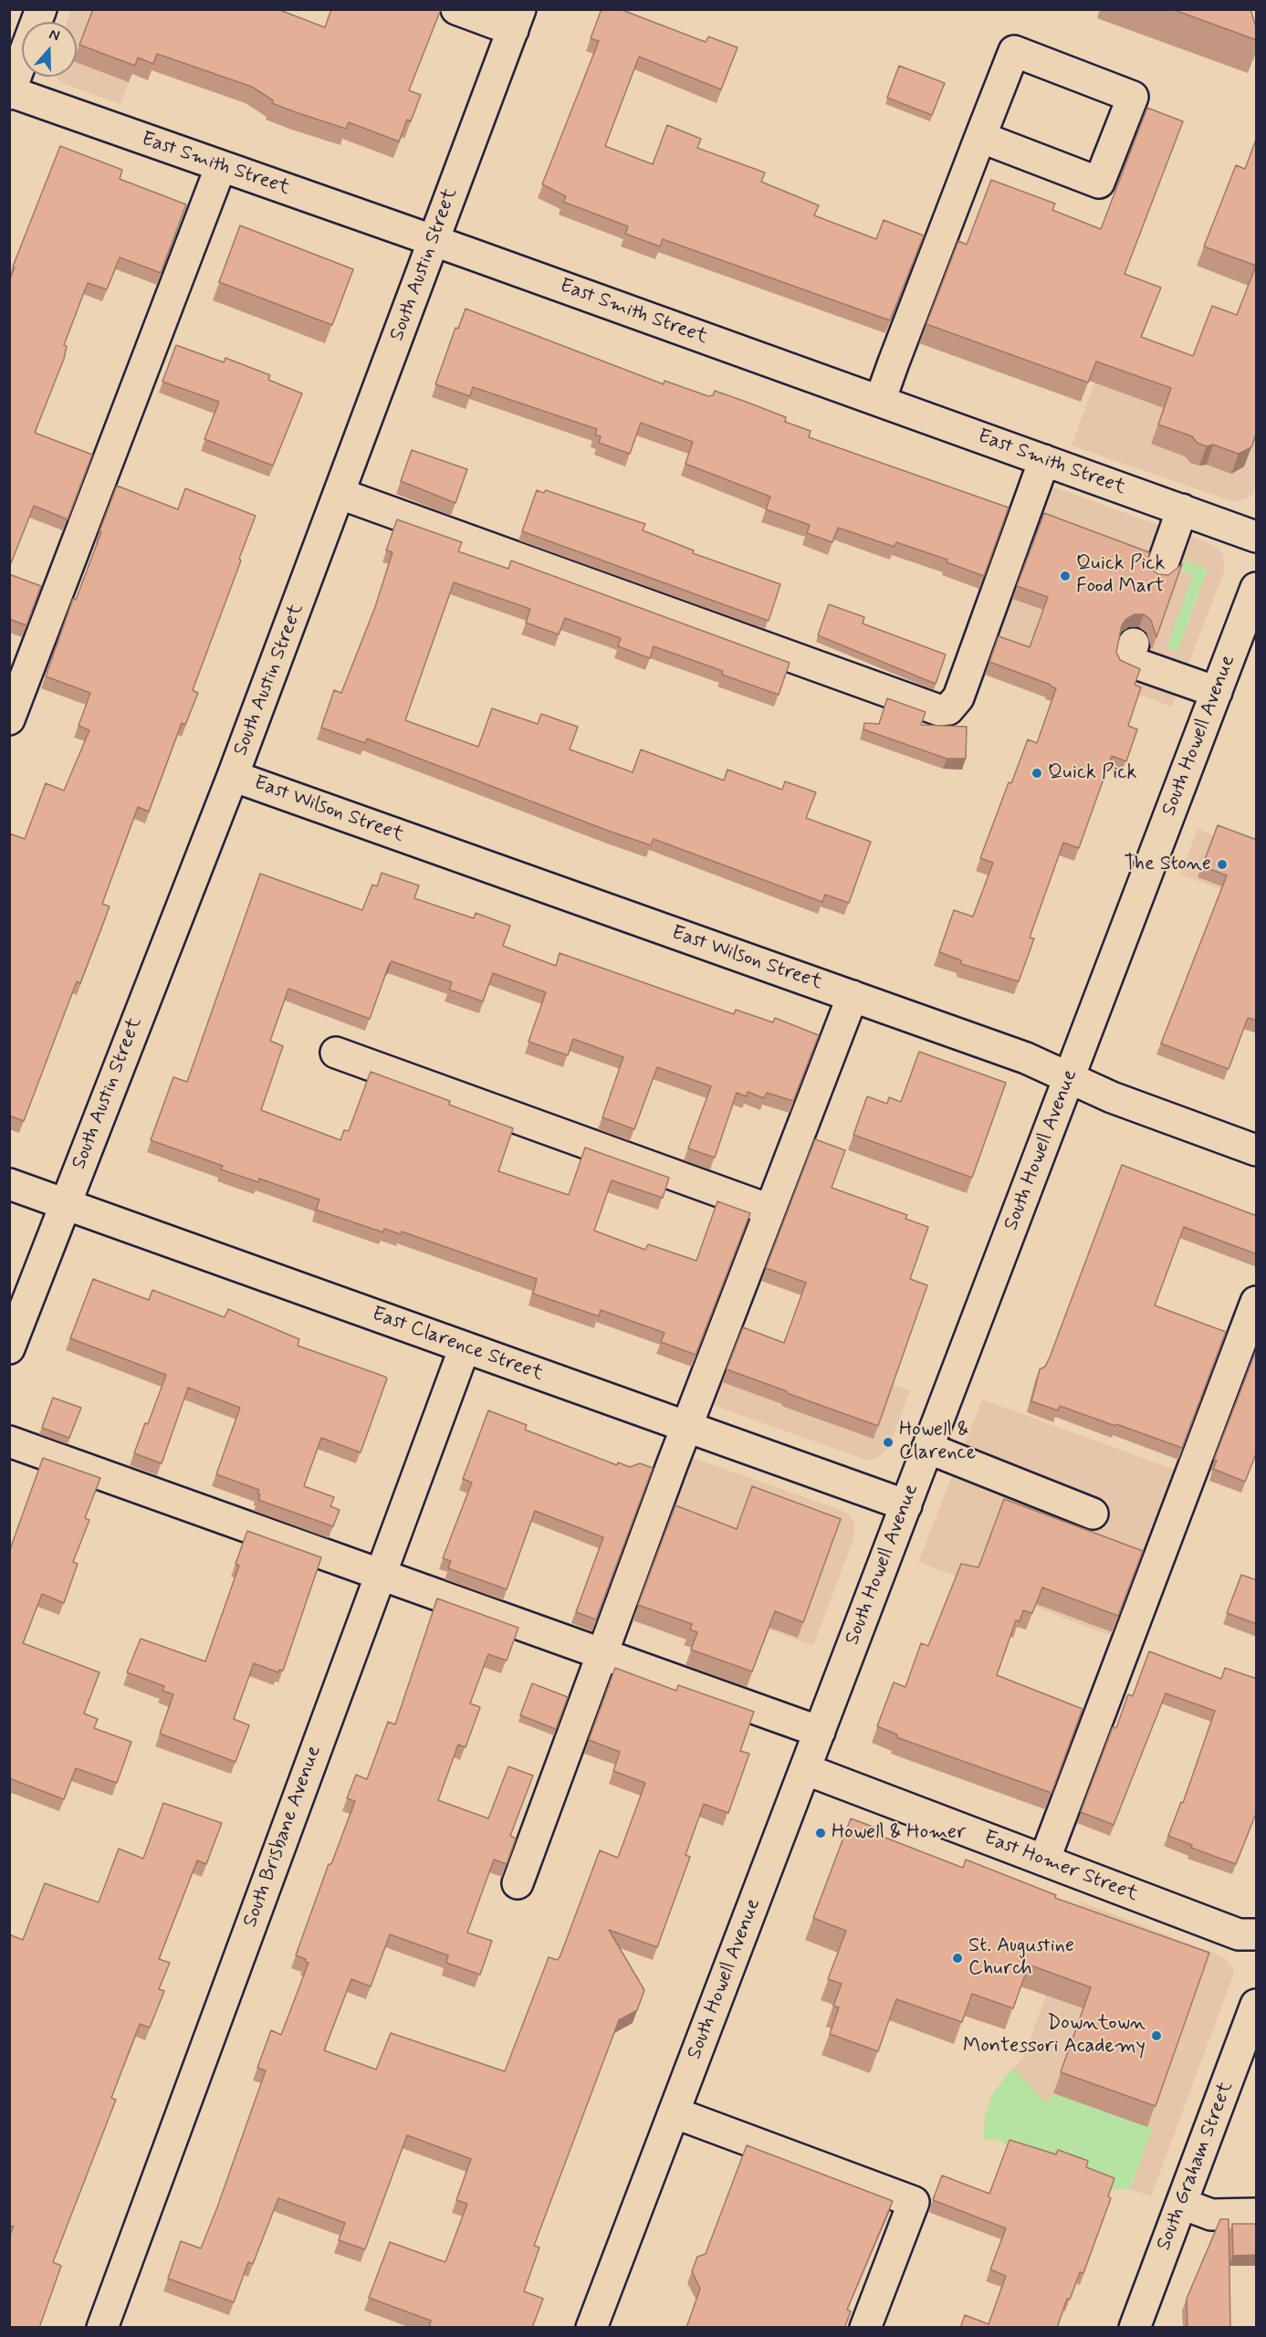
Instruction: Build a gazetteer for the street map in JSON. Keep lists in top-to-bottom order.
{
  "streets": {
    "street": [
      "East Smith Street",
      "South Austin Street",
      "South Howell Avenue",
      "East Wilson Street",
      "East Clarence Street",
      "South Brisbane Avenue",
      "East Homer Street",
      "South Graham Street"
    ]
  },
  "crossings": [
    ["East Smith Street", "South Austin Street"],
    ["South Austin Street", "East Wilson Street"],
    ["South Austin Street", "East Clarence Street"],
    ["South Howell Avenue", "East Wilson Street"],
    ["South Howell Avenue", "East Clarence Street"],
    ["South Howell Avenue", "East Homer Street"],
    ["East Clarence Street", "South Brisbane Avenue"]
  ],
  "places": [
    "Quick Pick Food Mart",
    "Quick Pick",
    "The Stone",
    "Howell & Clarence",
    "Howell & Homer",
    "St. Augustine Church",
    "Downtown Montessori Academy"
  ],
  "north": "top"
}
